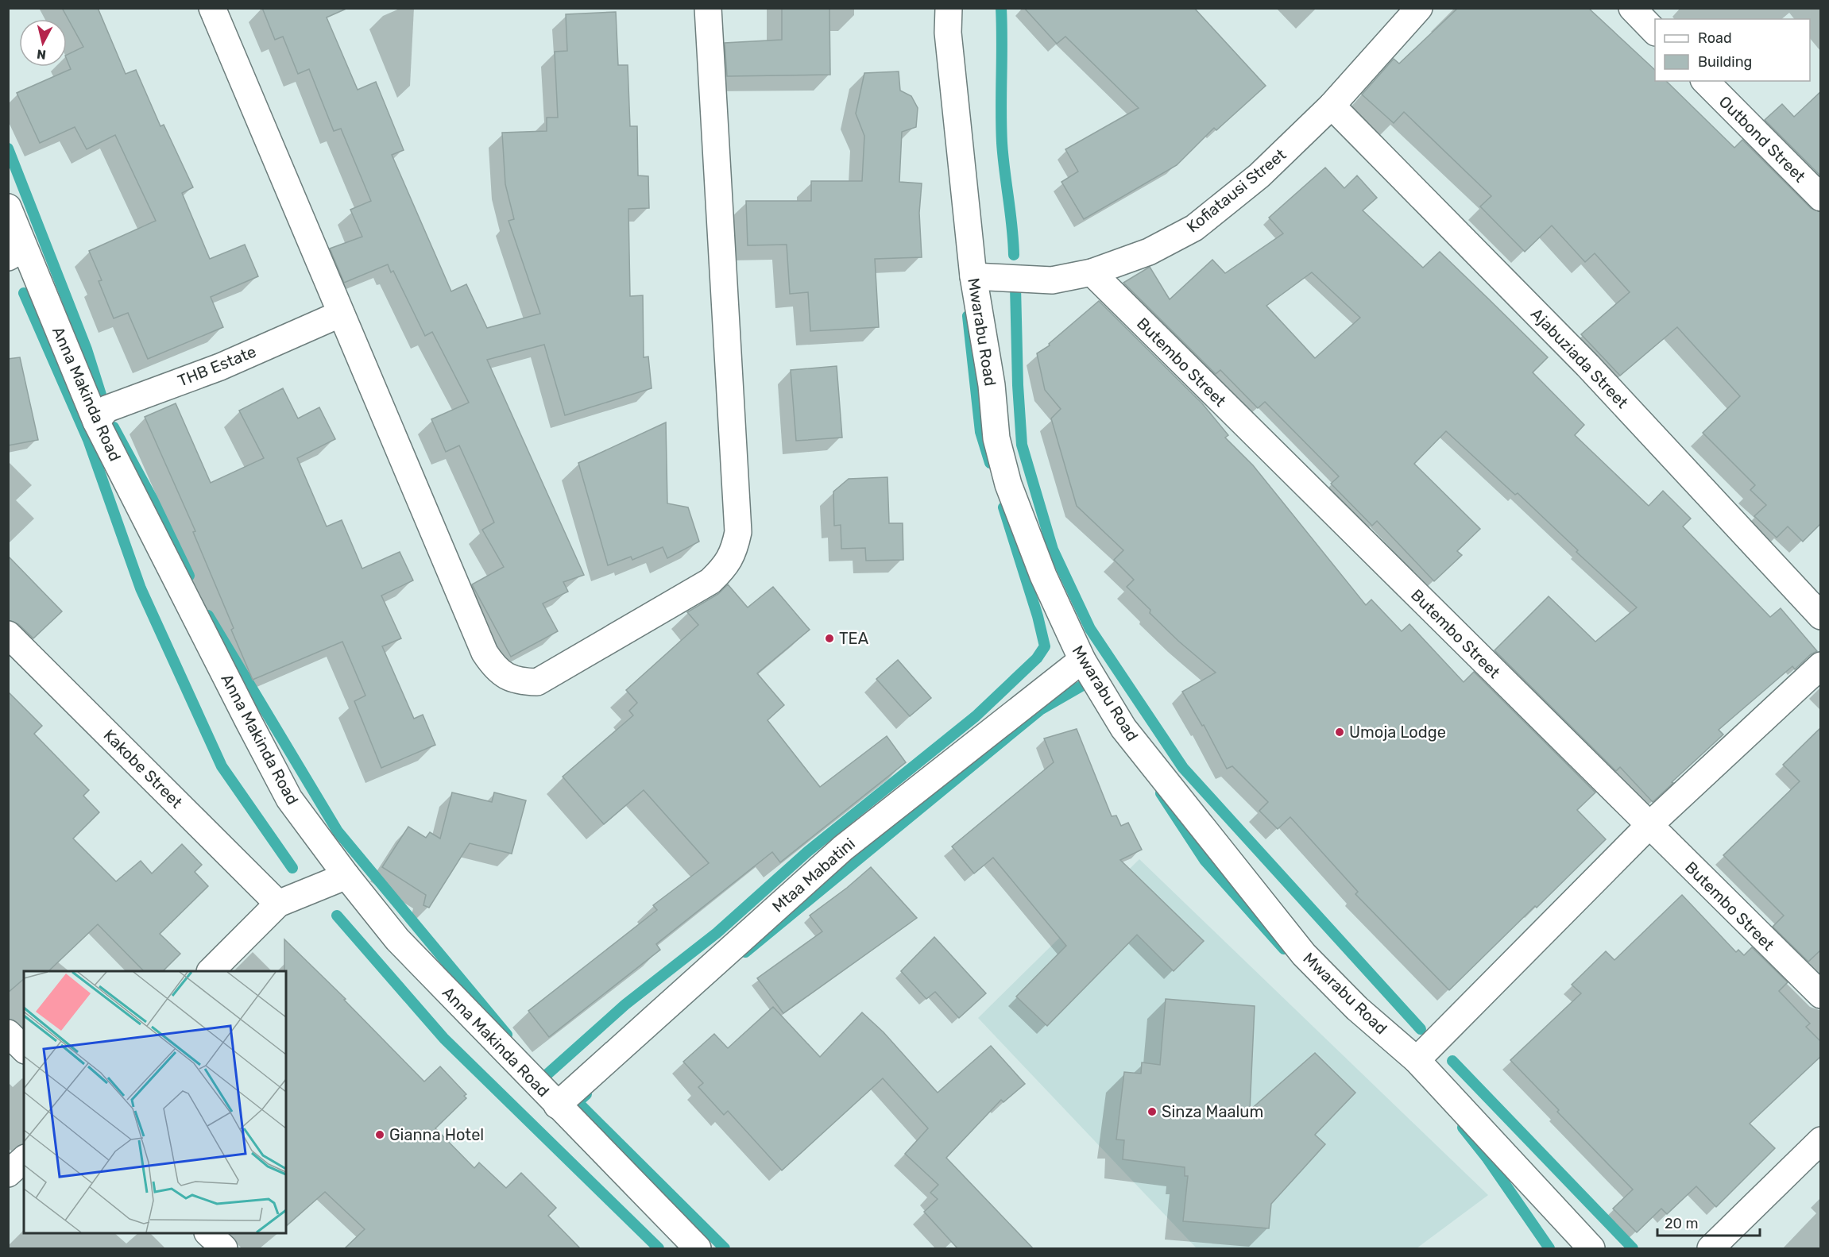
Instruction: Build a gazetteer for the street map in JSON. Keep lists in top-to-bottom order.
{
  "streets": {
    "street": [
      "Outbond Street",
      "Kofiatausi Street",
      "Mwarabu Road",
      "Ajabuziada Street",
      "Butembo Street",
      "THB Estate",
      "Anna Makinda Road",
      "Kakobe Street",
      "Mtaa Mabatini"
    ]
  },
  "crossings": [
    ["Kofiatausi Street", "Mwarabu Road"],
    ["Kofiatausi Street", "Ajabuziada Street"],
    ["Kofiatausi Street", "Butembo Street"],
    ["Mwarabu Road", "Mtaa Mabatini"],
    ["THB Estate", "Anna Makinda Road"],
    ["Anna Makinda Road", "Mtaa Mabatini"]
  ],
  "places": [
    "TEA",
    "Umoja Lodge",
    "Sinza Maalum",
    "Gianna Hotel"
  ],
  "legend": ["Road", "Building"],
  "scale_bar": "20 m",
  "north": "bottom"
}
